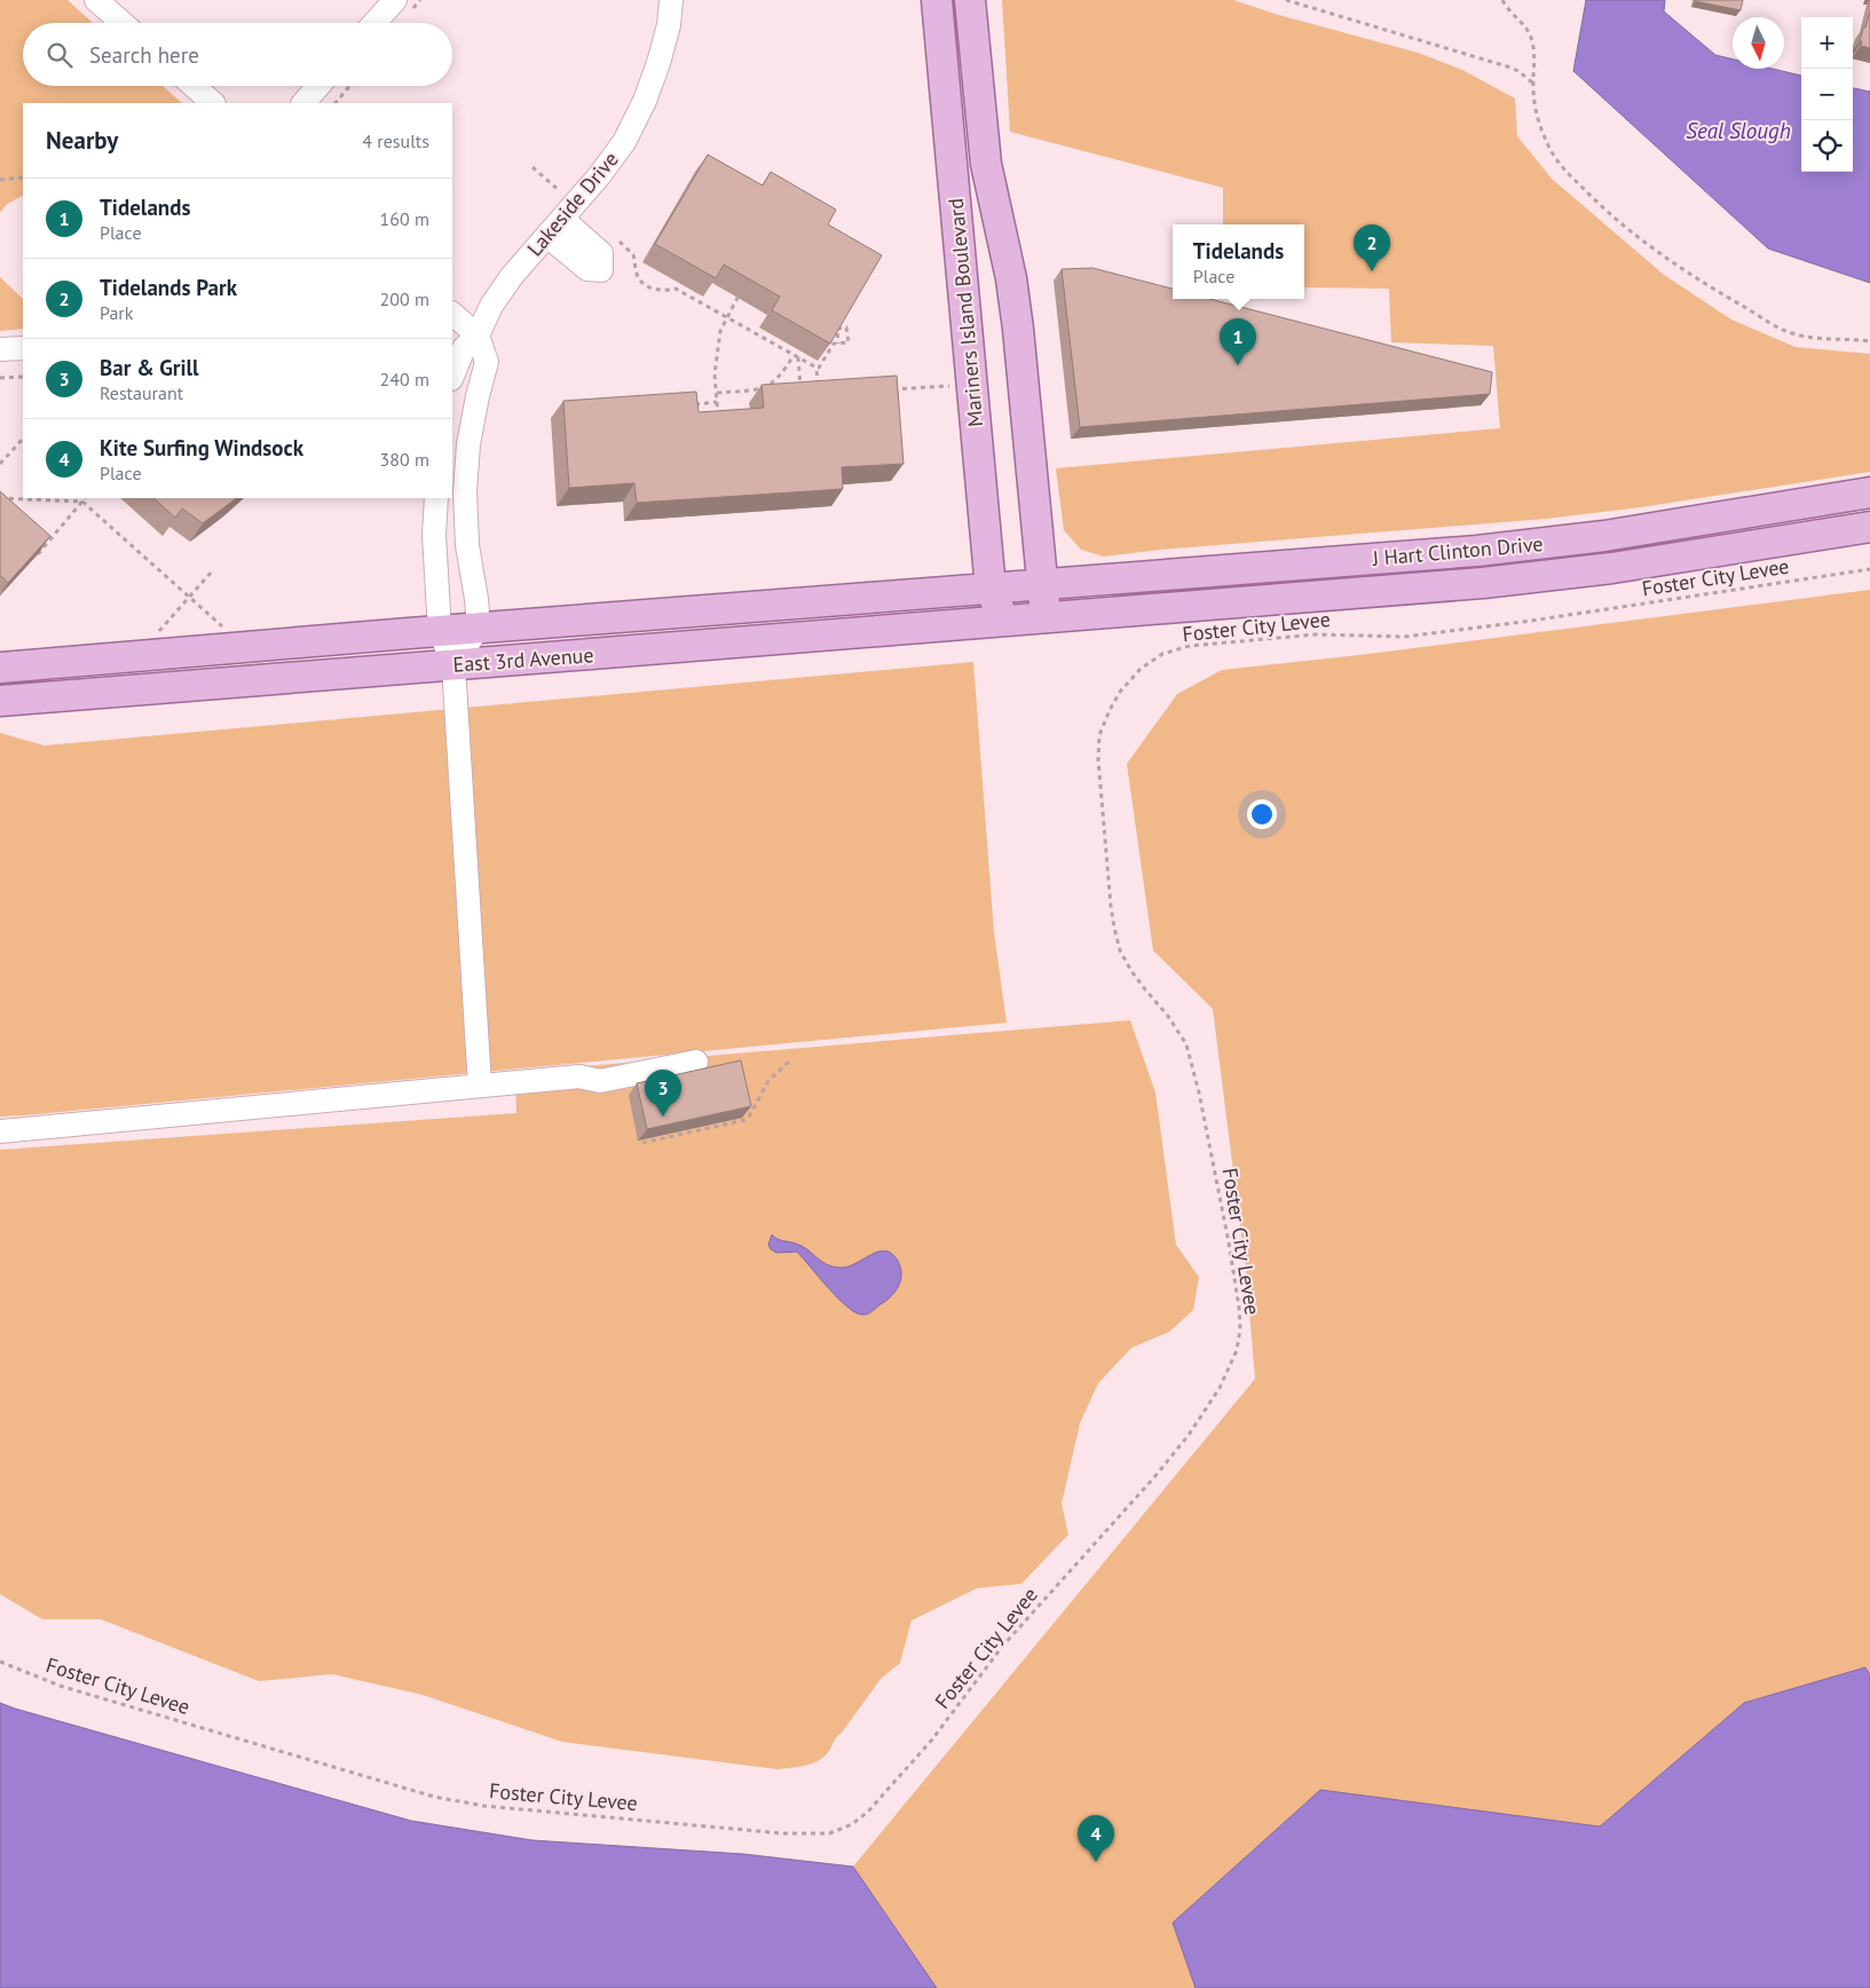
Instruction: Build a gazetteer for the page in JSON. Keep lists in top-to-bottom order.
{
  "streets": {
    "main road": ["Mariners Island Boulevard", "J Hart Clinton Drive", "East 3rd Avenue"],
    "street": ["Lakeside Drive"],
    "path": ["Foster City Levee"]
  },
  "crossings": [
    ["Mariners Island Boulevard", "J Hart Clinton Drive"],
    ["Mariners Island Boulevard", "East 3rd Avenue"],
    ["J Hart Clinton Drive", "East 3rd Avenue"]
  ],
  "water": ["Seal Slough"],
  "north": "bottom",
  "page": {
    "map_buttons": ["+", "−"],
    "search": "Search here",
    "heading": ["Nearby", "4 results"],
    "list": [
      {
        "mark": "1",
        "name": "Tidelands",
        "note": "Place",
        "value": "160 m"
      },
      {
        "mark": "2",
        "name": "Tidelands Park",
        "note": "Park",
        "value": "200 m"
      },
      {
        "mark": "3",
        "name": "Bar & Grill",
        "note": "Restaurant",
        "value": "240 m"
      },
      {
        "mark": "4",
        "name": "Kite Surfing Windsock",
        "note": "Place",
        "value": "380 m"
      }
    ],
    "popup": ["Tidelands", "Place"],
    "pins": [
      "2",
      "1",
      "3",
      "4"
    ]
  }
}
